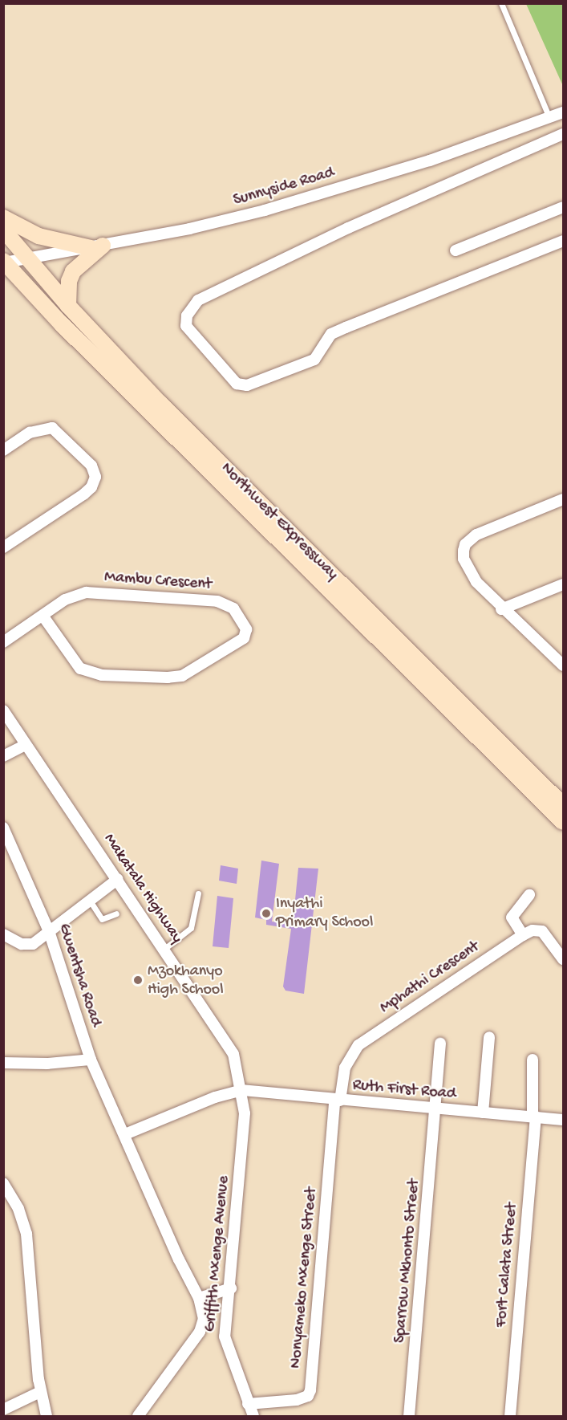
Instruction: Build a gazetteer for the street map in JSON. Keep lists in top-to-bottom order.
{
  "streets": {
    "main road": ["Northwest Expressway"],
    "street": [
      "Sunnyside Road",
      "Mambu Crescent",
      "Makatala Highway",
      "Gwentsha Road",
      "Mphathi Crescent",
      "Ruth First Road",
      "Griffith Mxenge Avenue",
      "Sparrow Mkhonto Street",
      "Fort Calata Street",
      "Nonyameko Mxenge Street"
    ]
  },
  "crossings": [
    ["Sunnyside Road", "Northwest Expressway"],
    ["Makatala Highway", "Ruth First Road"],
    ["Makatala Highway", "Griffith Mxenge Avenue"],
    ["Mphathi Crescent", "Ruth First Road"],
    ["Mphathi Crescent", "Nonyameko Mxenge Street"],
    ["Ruth First Road", "Griffith Mxenge Avenue"],
    ["Ruth First Road", "Sparrow Mkhonto Street"],
    ["Ruth First Road", "Fort Calata Street"],
    ["Ruth First Road", "Nonyameko Mxenge Street"],
    ["Griffith Mxenge Avenue", "Nonyameko Mxenge Street"]
  ],
  "places": ["Inyathi Primary School", "Mzokhanyo High School"]
}
